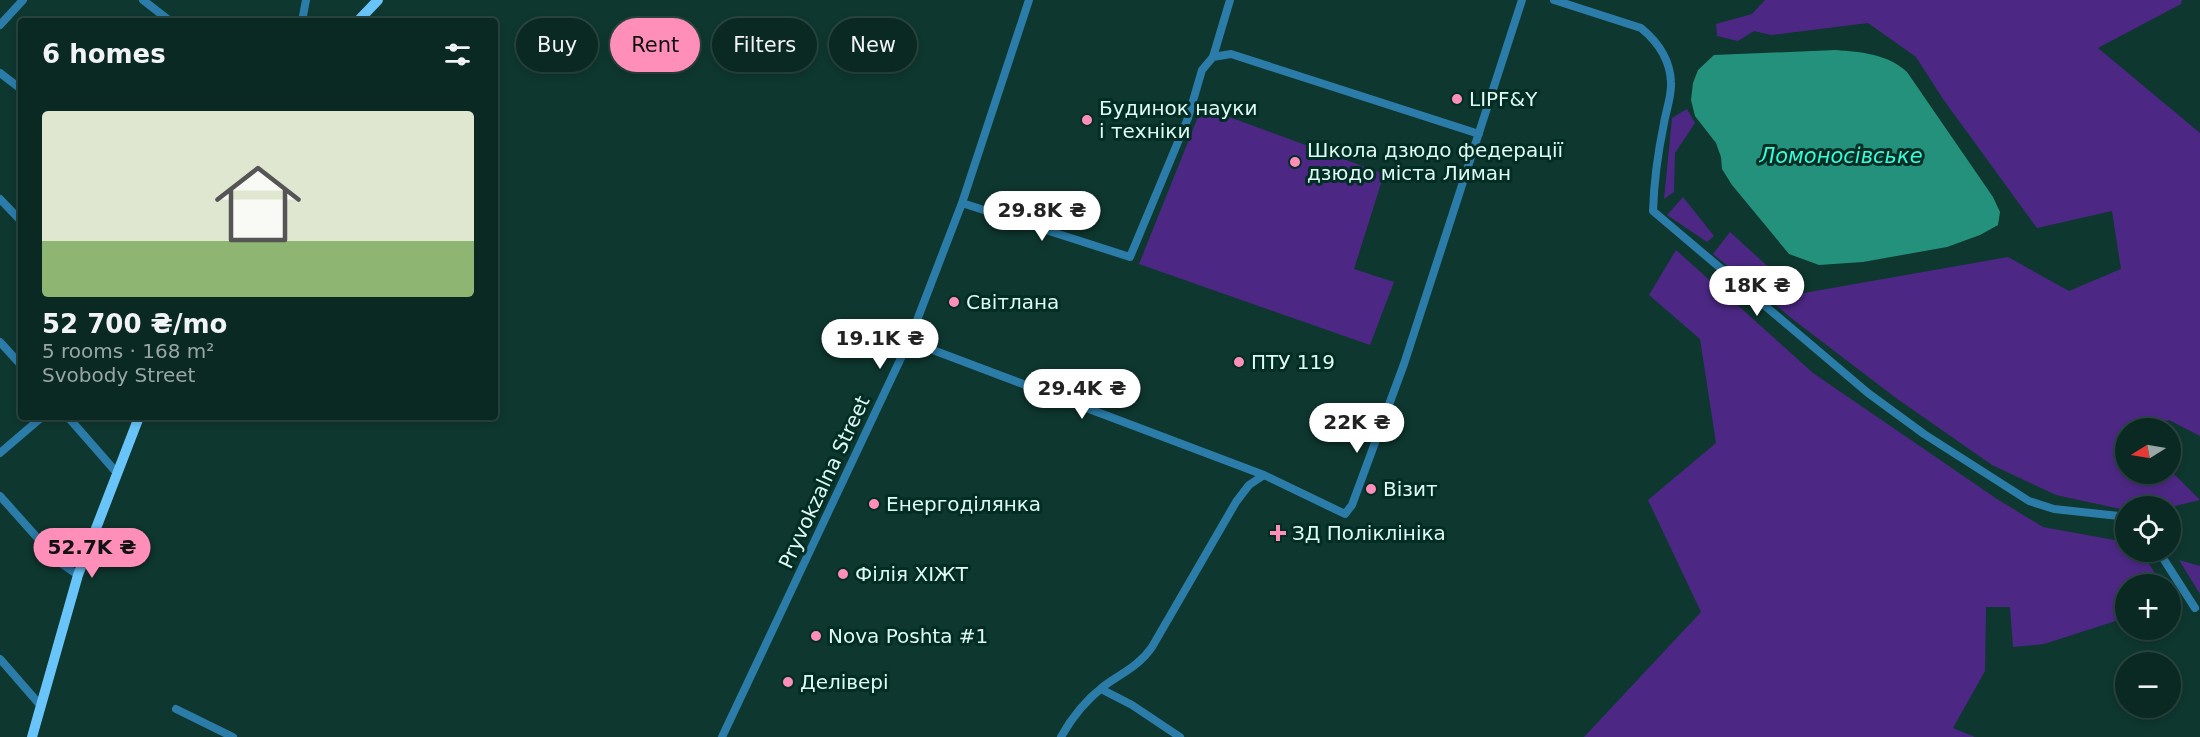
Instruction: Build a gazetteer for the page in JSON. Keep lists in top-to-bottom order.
{
  "streets": {
    "street": ["Pryvokzalna Street"]
  },
  "water": ["Ломоносівське"],
  "places": {
    "other": [
      "LIPF&Y",
      "Будинок науки і техніки",
      "Школа дзюдо федерації дзюдо міста Лиман",
      "Світлана",
      "ПТУ 119",
      "Візит",
      "Енергоділянка",
      "Філія ХІЖТ",
      "Nova Poshta #1",
      "Делівері"
    ],
    "health": ["ЗД Поліклініка"]
  },
  "north": "left",
  "page": {
    "chip": [
      "Buy",
      "Rent",
      "Filters",
      "New"
    ],
    "heading": "6 homes",
    "list": [
      {
        "name": "52 700 ₴/mo",
        "note": "5 rooms · 168 m² · Svobody Street"
      }
    ],
    "price": [
      "29.8K ₴",
      "18K ₴",
      "19.1K ₴",
      "29.4K ₴",
      "22K ₴",
      "52.7K ₴"
    ],
    "map_buttons": ["+", "−"]
  }
}
